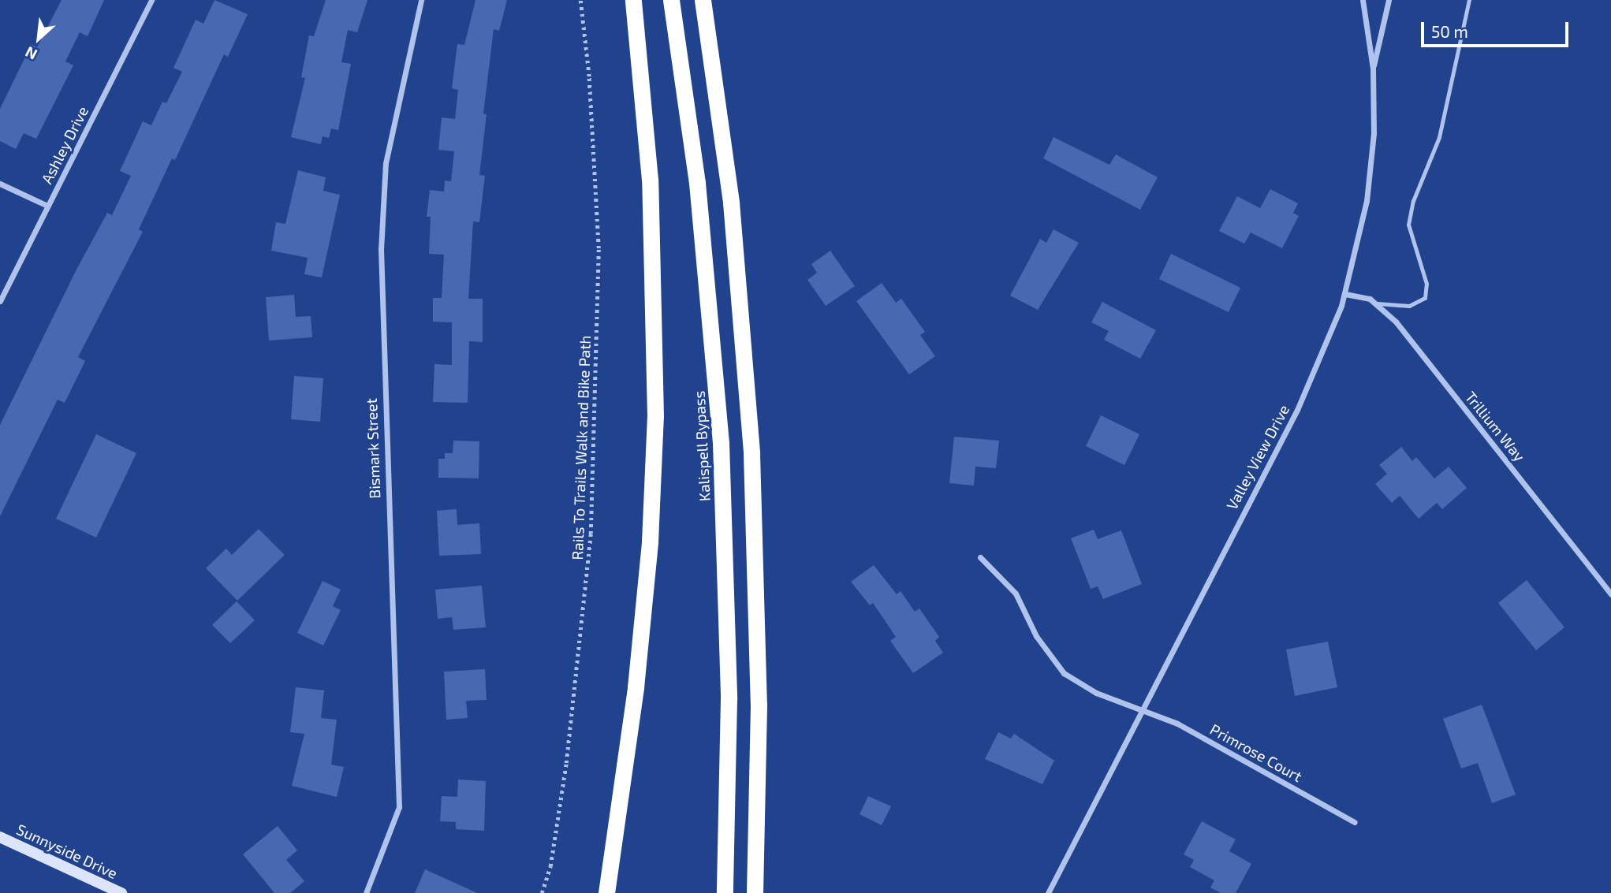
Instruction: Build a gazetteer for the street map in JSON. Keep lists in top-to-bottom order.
{
  "streets": {
    "highway": ["Kalispell Bypass"],
    "street": [
      "Ashley Drive",
      "Trillium Way",
      "Bismark Street",
      "Valley View Drive",
      "Primrose Court",
      "Sunnyside Drive"
    ],
    "path": ["Rails To Trails Walk and Bike Path"]
  },
  "crossings": [
    ["Trillium Way", "Valley View Drive"],
    ["Valley View Drive", "Primrose Court"]
  ],
  "scale_bar": "50 m",
  "north": "bottom left"
}
